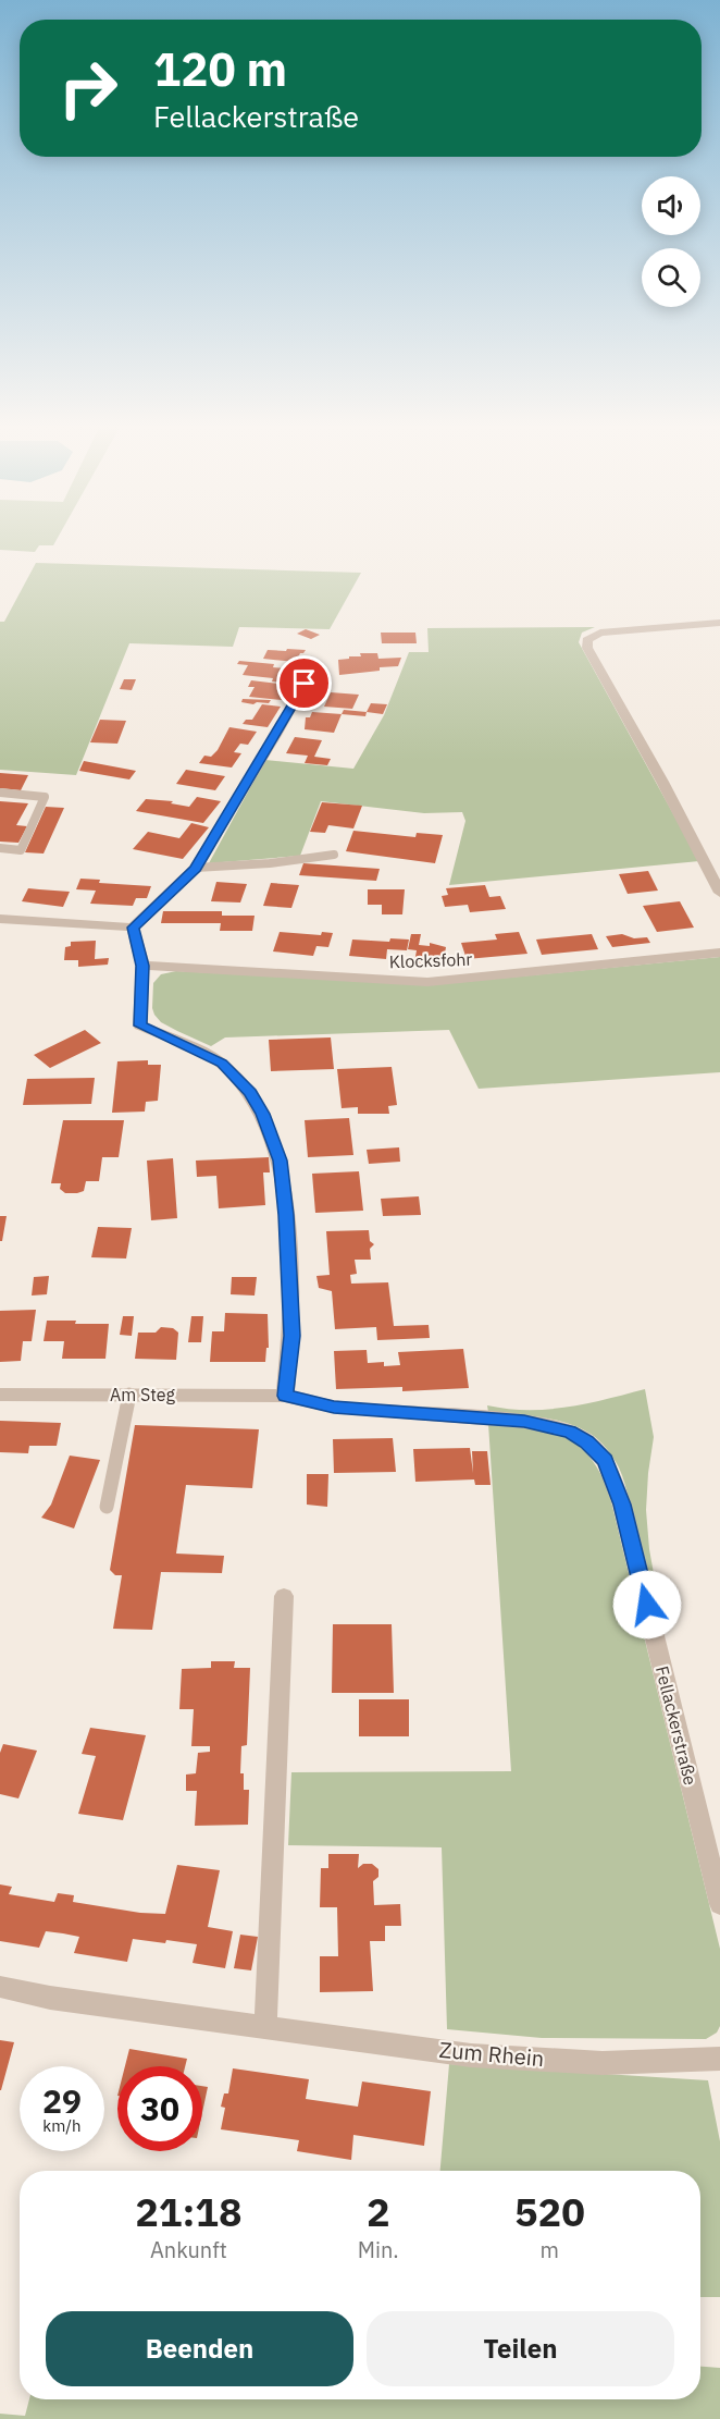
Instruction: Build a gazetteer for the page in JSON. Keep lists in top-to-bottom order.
{
  "streets": {
    "street": [
      "Klocksfohr",
      "Am Steg",
      "Fellackerstraße",
      "Zum Rhein"
    ]
  },
  "crossings": [
    ["Am Steg", "Fellackerstraße"]
  ],
  "page": {
    "turn": ["120 m", "Fellackerstraße"],
    "speed": "29 km/h",
    "limit": "30",
    "eta": [
      "21:18",
      "Ankunft",
      "2",
      "Min.",
      "520",
      "m"
    ],
    "buttons": ["Beenden", "Teilen"]
  }
}
